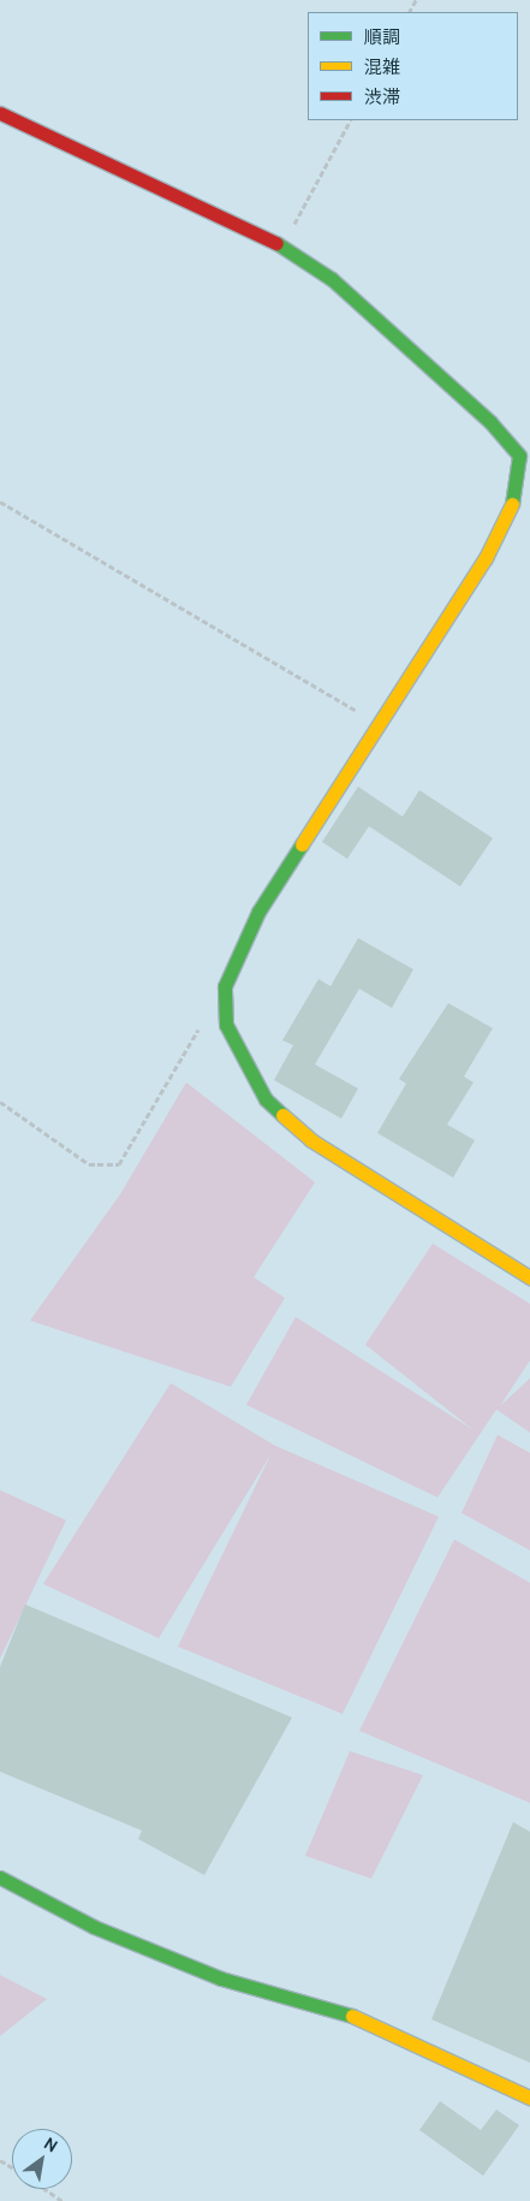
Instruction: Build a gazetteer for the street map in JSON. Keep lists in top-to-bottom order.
{
  "legend": ["順調", "混雑", "渋滞"],
  "north": "top right"
}
